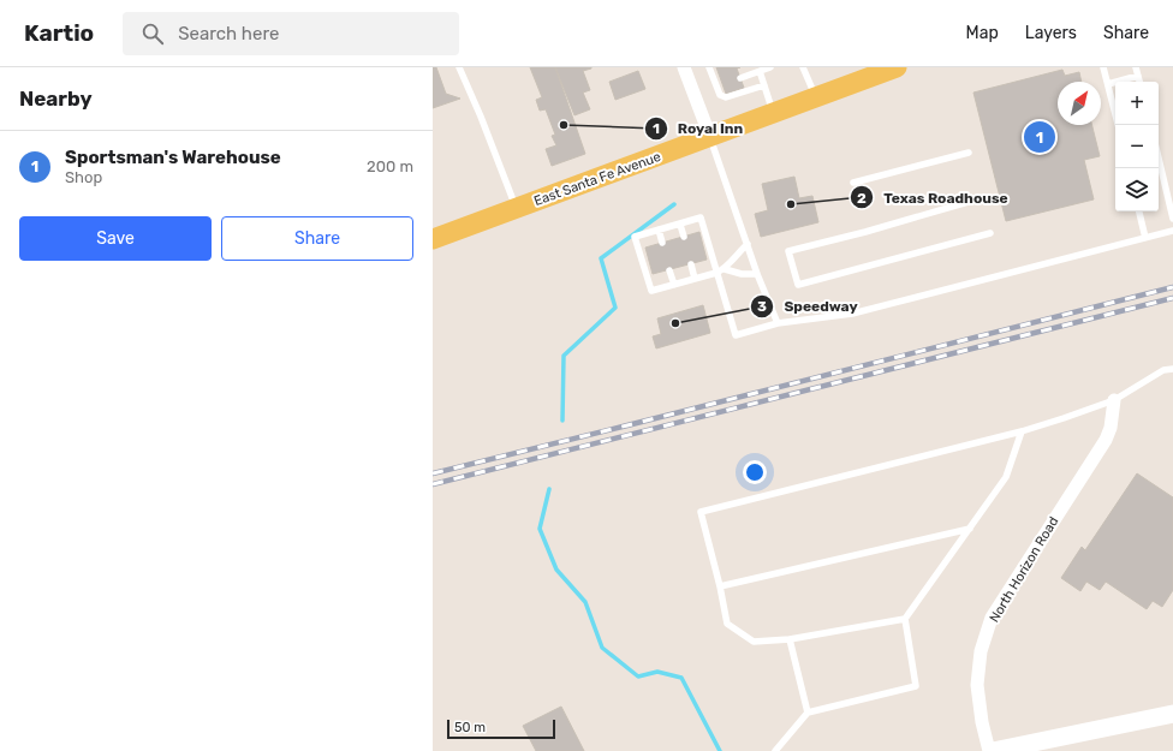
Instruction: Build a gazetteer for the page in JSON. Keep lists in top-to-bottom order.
{
  "streets": {
    "main road": ["East Santa Fe Avenue"],
    "street": ["North Horizon Road"]
  },
  "places": ["Royal Inn", "Texas Roadhouse", "Speedway"],
  "scale_bar": "50 m",
  "north": "top right",
  "page": {
    "header": "Kartio",
    "search": "Search here",
    "nav": ["Map", "Layers", "Share"],
    "heading": "Nearby",
    "map_buttons": ["+", "−"],
    "pins": "1",
    "list": [
      {
        "mark": "1",
        "name": "Sportsman's Warehouse",
        "note": "Shop",
        "value": "200 m"
      }
    ],
    "buttons": ["Save", "Share"],
    "scale": "50 m"
  }
}
